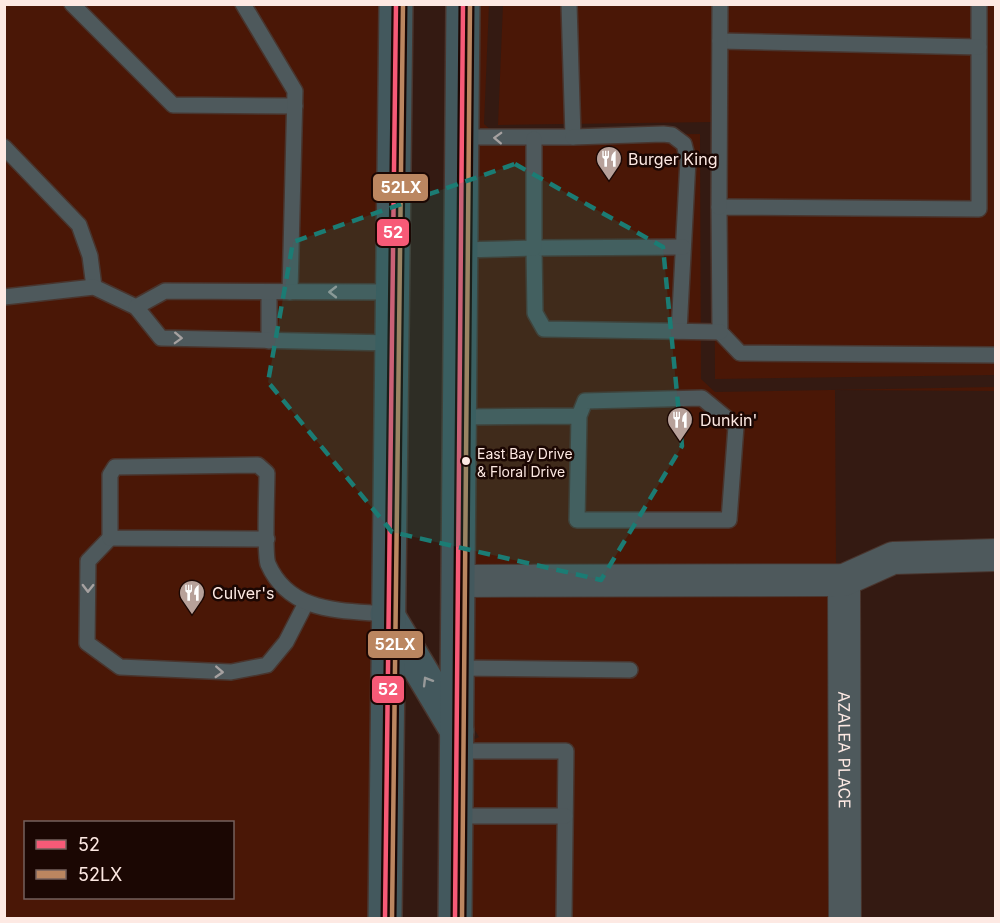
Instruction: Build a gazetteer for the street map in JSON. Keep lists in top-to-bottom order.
{
  "streets": {
    "street": ["AZALEA PLACE"]
  },
  "places": {
    "restaurant": ["Burger King", "Dunkin'", "Culver's"],
    "other": ["East Bay Drive & Floral Drive"]
  },
  "lines": ["transit line 52", "transit line 52LX"],
  "legend": ["52", "52LX"]
}
